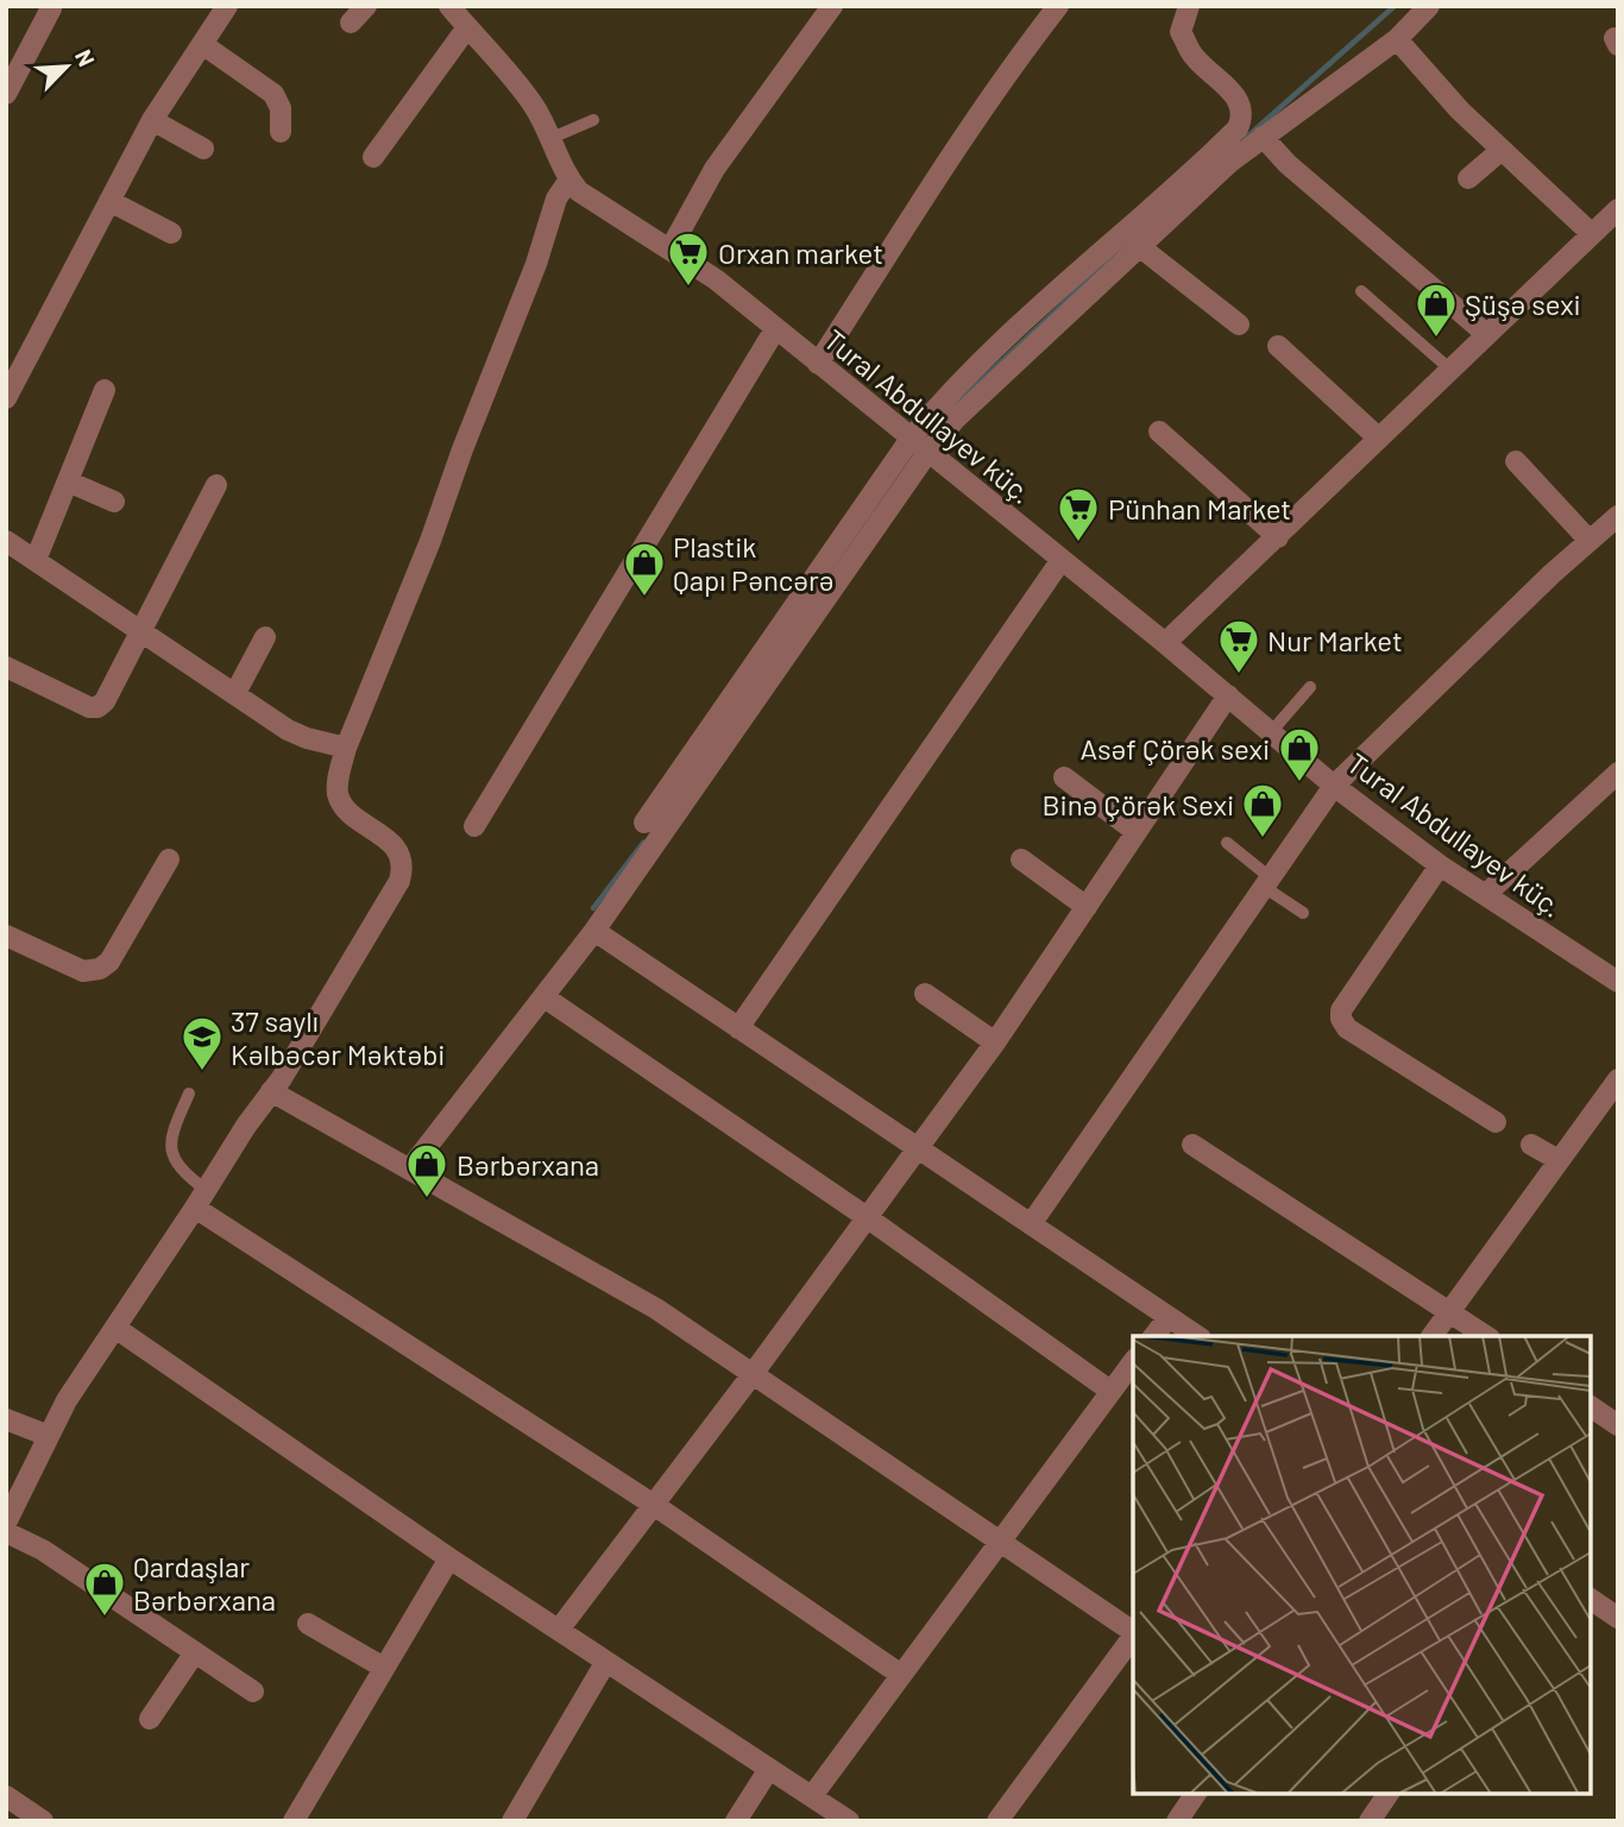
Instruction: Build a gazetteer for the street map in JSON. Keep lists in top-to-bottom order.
{
  "streets": {
    "street": ["Tural Abdullayev küç."]
  },
  "places": {
    "supermarket": ["Orxan market", "Pünhan Market", "Nur Market"],
    "shop": [
      "Şüşə sexi",
      "Plastik Qapı Pəncərə",
      "Asəf Çörək sexi",
      "Binə Çörək Sexi",
      "Bərbərxana",
      "Qardaşlar Bərbərxana"
    ],
    "school or university": ["37 saylı Kəlbəcər Məktəbi"]
  },
  "north": "top right"
}
